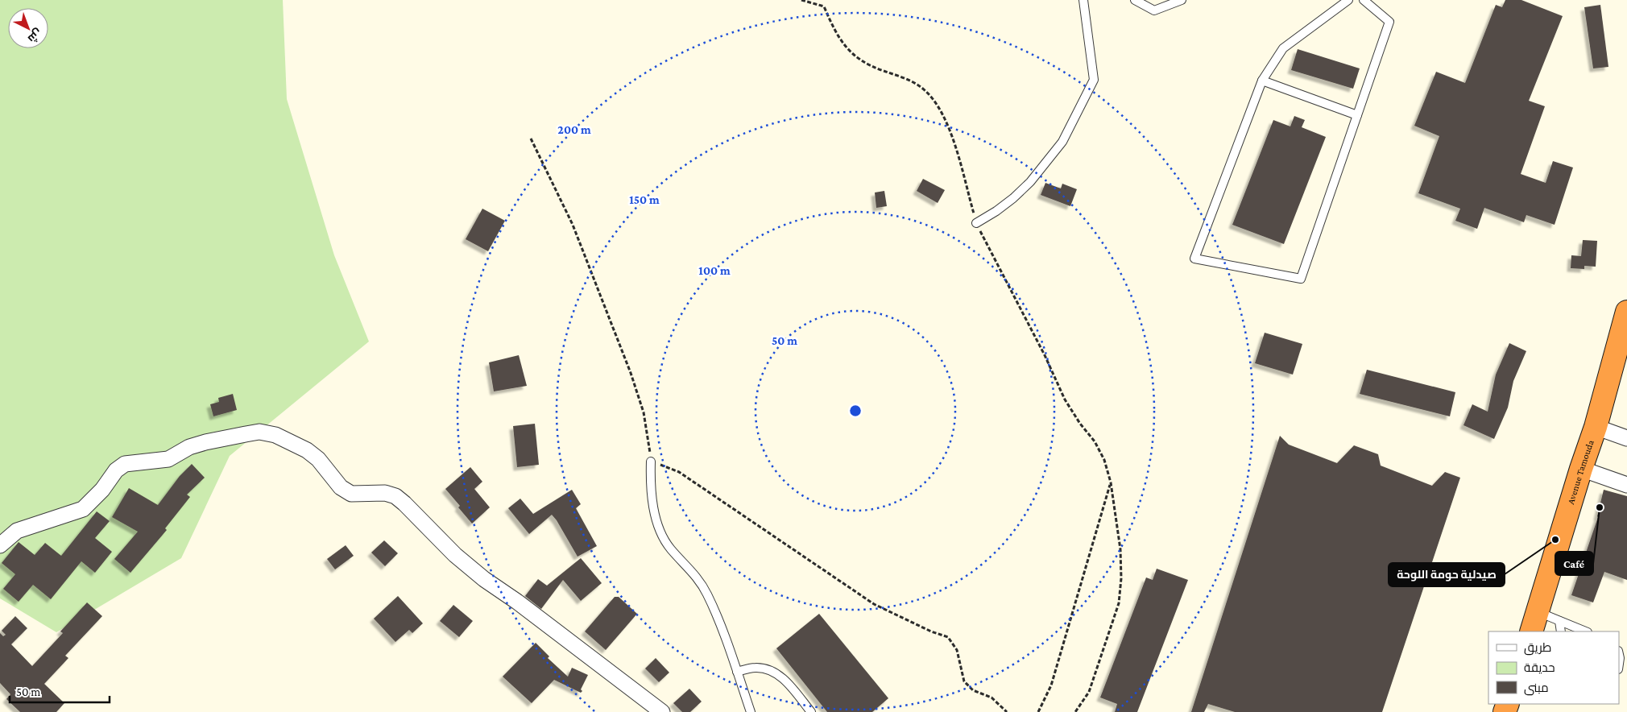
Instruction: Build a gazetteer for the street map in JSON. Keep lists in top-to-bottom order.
{
  "streets": {
    "highway": ["Avenue Tamouda"]
  },
  "places": ["Café", "صيدلية حومة اللوحة"],
  "legend": ["طريق", "حديقة", "مبنى"],
  "scale_bar": "50 m",
  "north": "bottom right",
  "rings": [
    "200 m",
    "150 m",
    "100 m",
    "50 m"
  ]
}
